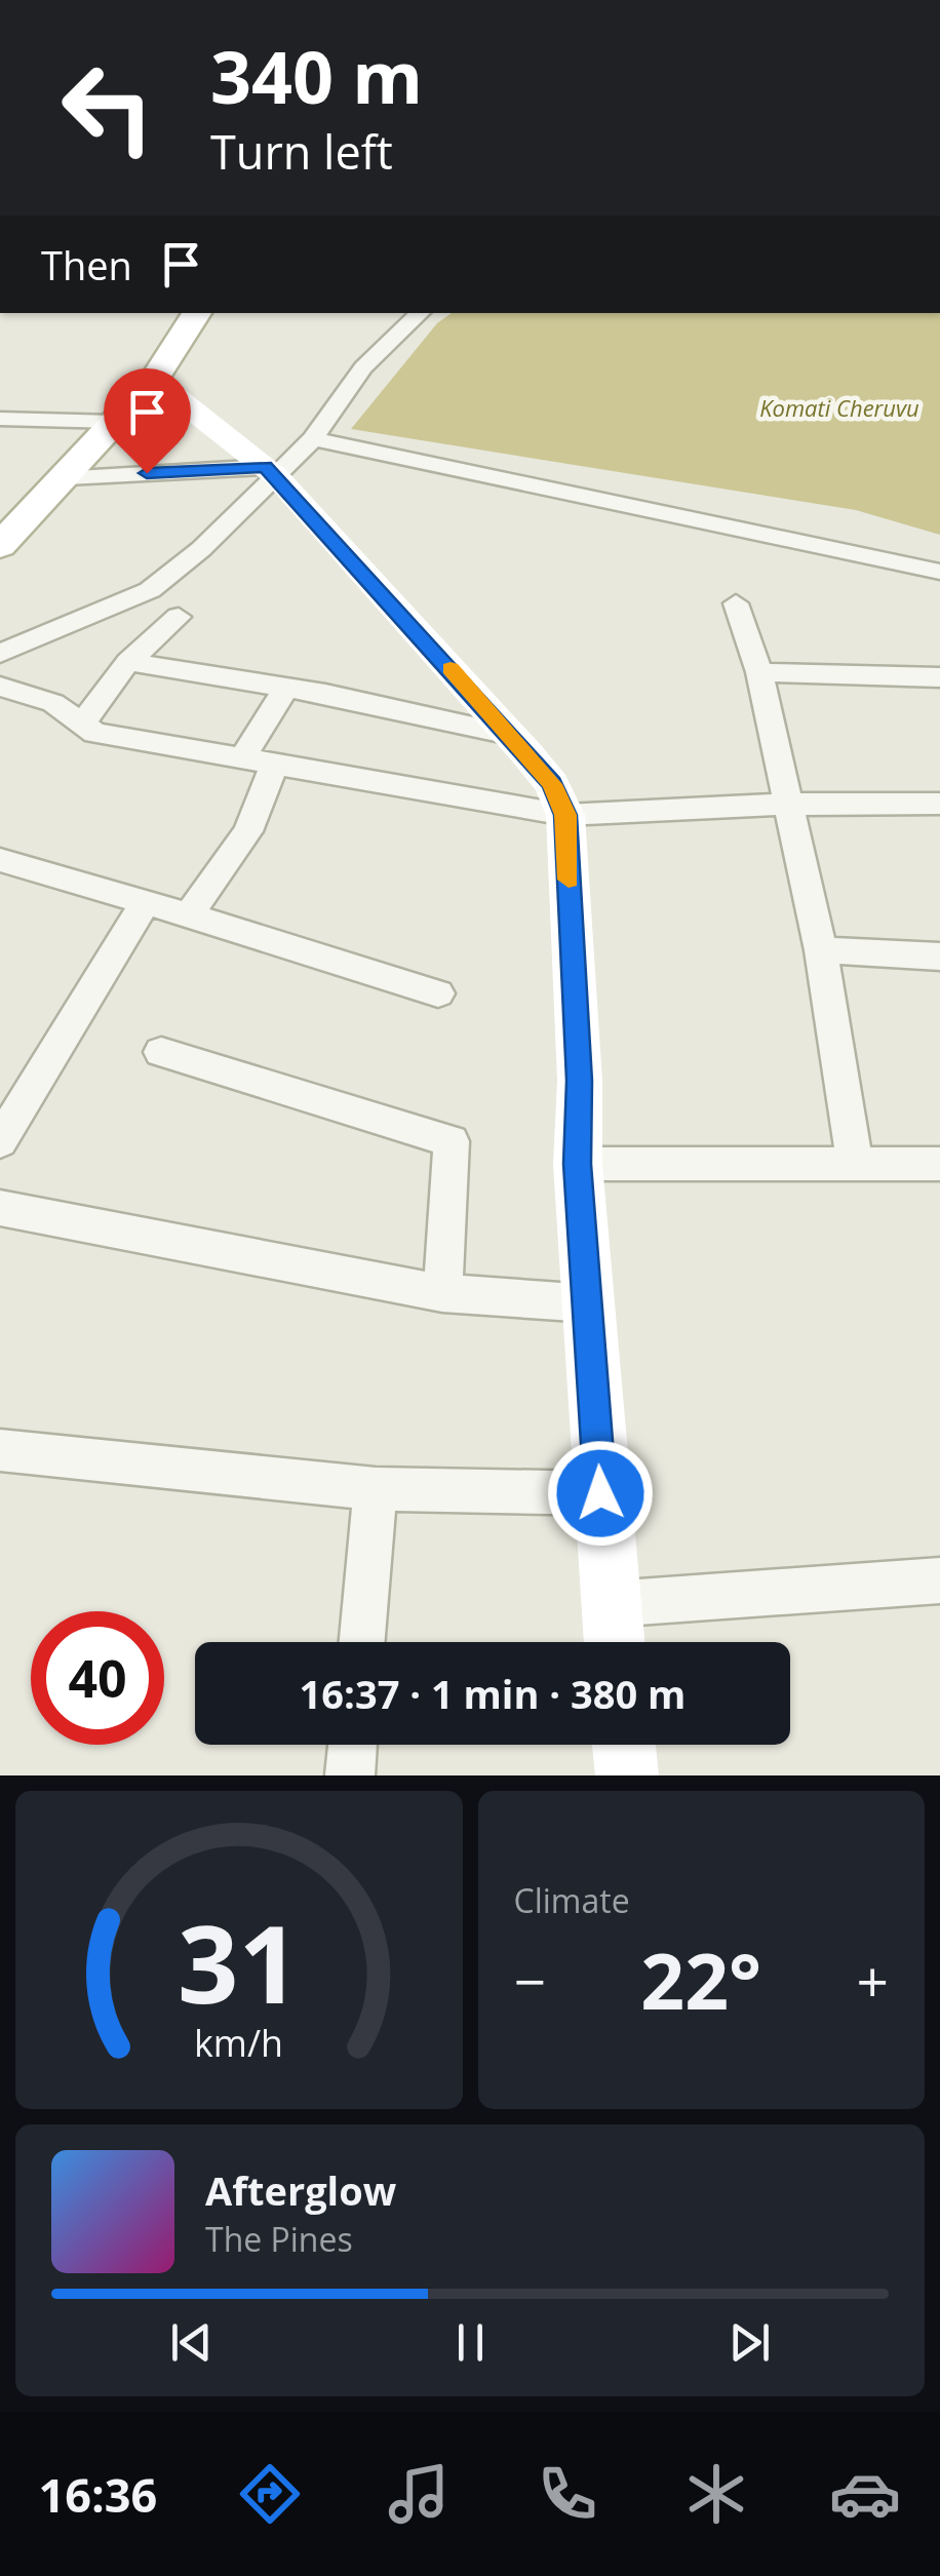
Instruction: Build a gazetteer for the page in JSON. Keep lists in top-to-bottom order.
{
  "water": ["Komati Cheruvu"],
  "page": {
    "turn": ["340 m", "Turn left"],
    "then": "Then",
    "limit": "40",
    "trip": "16:37 · 1 min · 380 m",
    "tile": "Climate",
    "heat": ["−", "22°", "+"],
    "song": ["Afterglow", "The Pines"],
    "tabs": "16:36",
    "gauge": ["31", "km/h"]
  }
}
